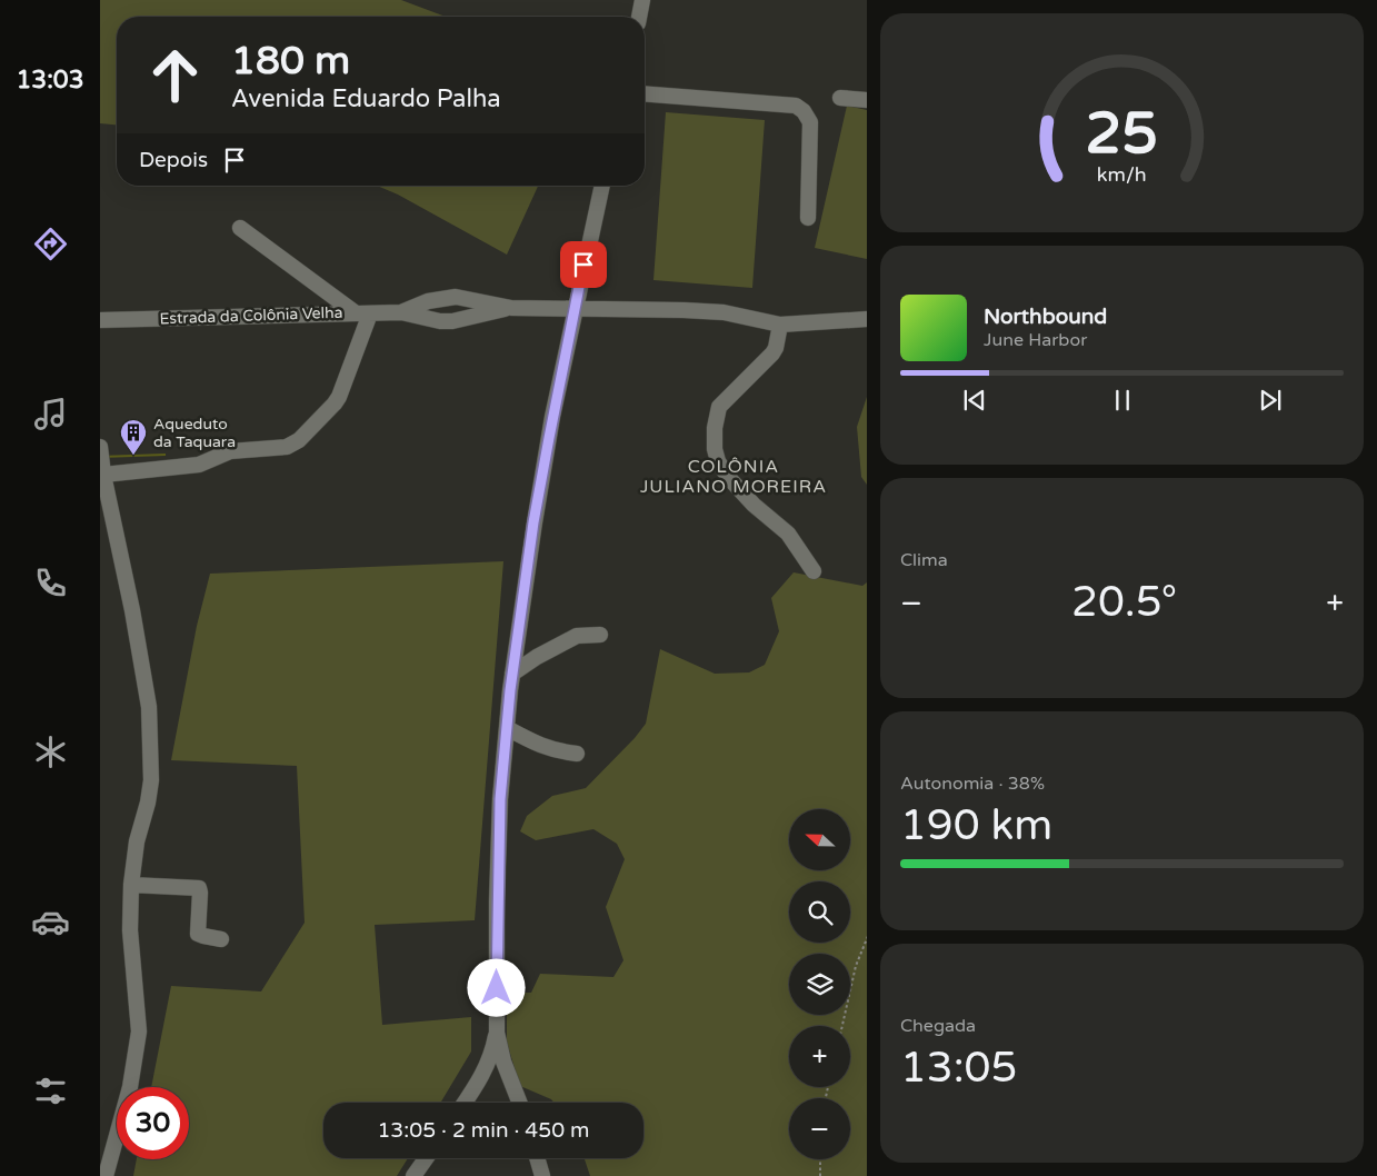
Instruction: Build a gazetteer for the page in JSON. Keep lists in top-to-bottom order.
{
  "streets": {
    "street": ["Estrada da Colônia Velha"]
  },
  "districts": ["COLÔNIA JULIANO MOREIRA"],
  "places": {
    "building": ["Aqueduto da Taquara"]
  },
  "north": "left",
  "page": {
    "tabs": "13:03",
    "turn": ["180 m", "Avenida Eduardo Palha"],
    "then": "Depois",
    "song": ["Northbound", "June Harbor"],
    "tile": [
      "Clima",
      ["Autonomia · 38%", "190 km"],
      ["Chegada", "13:05"]
    ],
    "heat": ["−", "20.5°", "+"],
    "map_buttons": ["+", "−"],
    "limit": "30",
    "trip": "13:05 · 2 min · 450 m",
    "gauge": ["25", "km/h"]
  }
}
